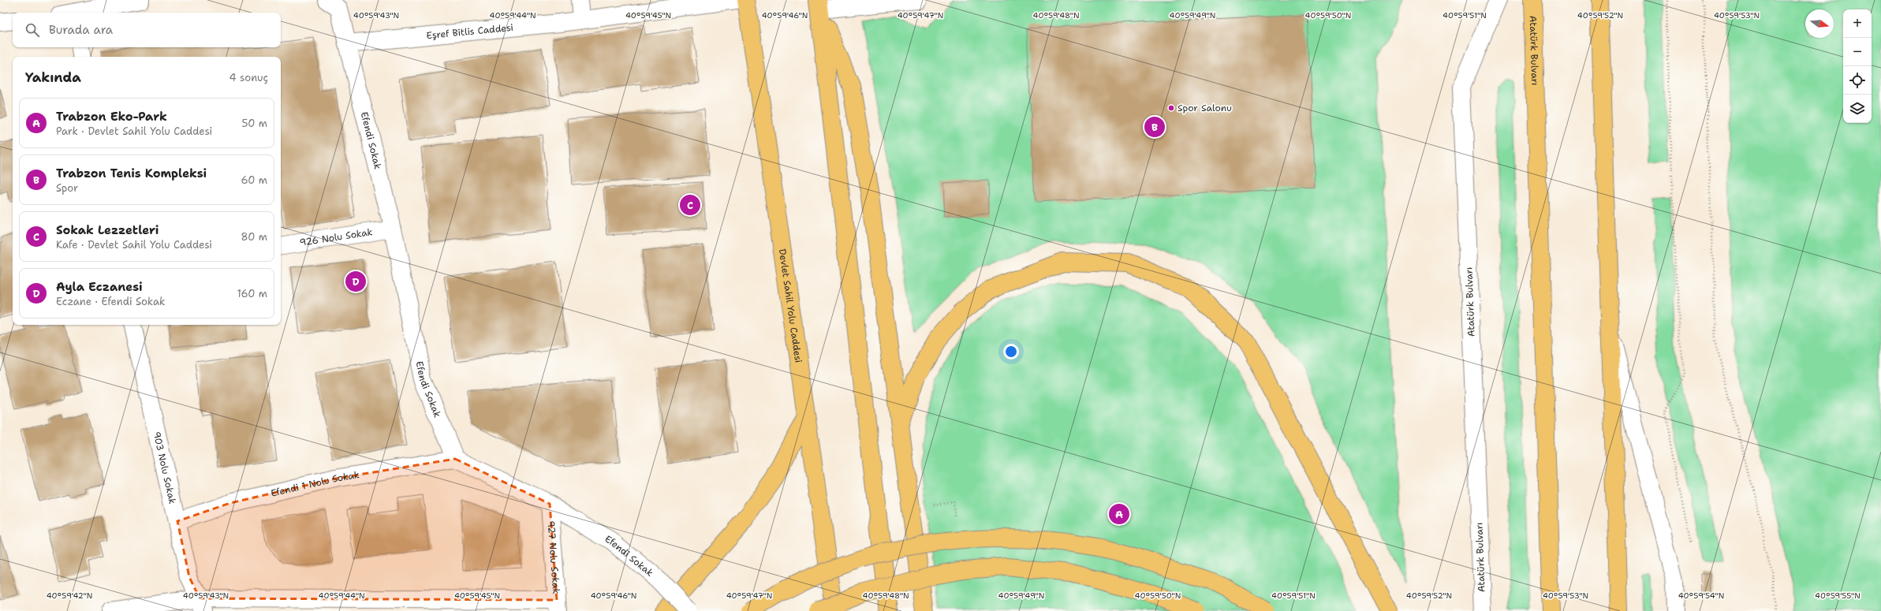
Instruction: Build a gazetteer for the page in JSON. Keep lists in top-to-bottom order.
{
  "streets": {
    "main road": ["Atatürk Bulvarı", "Devlet Sahil Yolu Caddesi"],
    "street": [
      "Eşref Bitlis Caddesi",
      "Efendi Sokak",
      "926 Nolu Sokak",
      "903 Nolu Sokak",
      "Efendi 1 Nolu Sokak",
      "927 Nolu Sokak"
    ]
  },
  "crossings": [
    ["Eşref Bitlis Caddesi", "Efendi Sokak"],
    ["Efendi Sokak", "926 Nolu Sokak"],
    ["Efendi Sokak", "Efendi 1 Nolu Sokak"],
    ["Efendi Sokak", "927 Nolu Sokak"],
    ["903 Nolu Sokak", "Efendi 1 Nolu Sokak"]
  ],
  "places": ["Spor Salonu"],
  "north": "right",
  "page": {
    "map_buttons": ["+", "−"],
    "search": "Burada ara",
    "heading": ["Yakında", "4 sonuç"],
    "list": [
      {
        "mark": "A",
        "name": "Trabzon Eko-Park",
        "note": "Park · Devlet Sahil Yolu Caddesi",
        "value": "50 m"
      },
      {
        "mark": "B",
        "name": "Trabzon Tenis Kompleksi",
        "note": "Spor",
        "value": "60 m"
      },
      {
        "mark": "C",
        "name": "Sokak Lezzetleri",
        "note": "Kafe · Devlet Sahil Yolu Caddesi",
        "value": "80 m"
      },
      {
        "mark": "D",
        "name": "Ayla Eczanesi",
        "note": "Eczane · Efendi Sokak",
        "value": "160 m"
      }
    ],
    "pins": [
      "B",
      "C",
      "D",
      "A"
    ]
  },
  "coordinates": [
    "40°59'43\"N",
    "40°59'44\"N",
    "40°59'45\"N",
    "40°59'46\"N",
    "40°59'47\"N",
    "40°59'48\"N",
    "40°59'49\"N",
    "40°59'50\"N",
    "40°59'51\"N",
    "40°59'52\"N",
    "40°59'53\"N",
    "40°59'42\"N",
    "40°59'54\"N",
    "40°59'55\"N"
  ]
}
